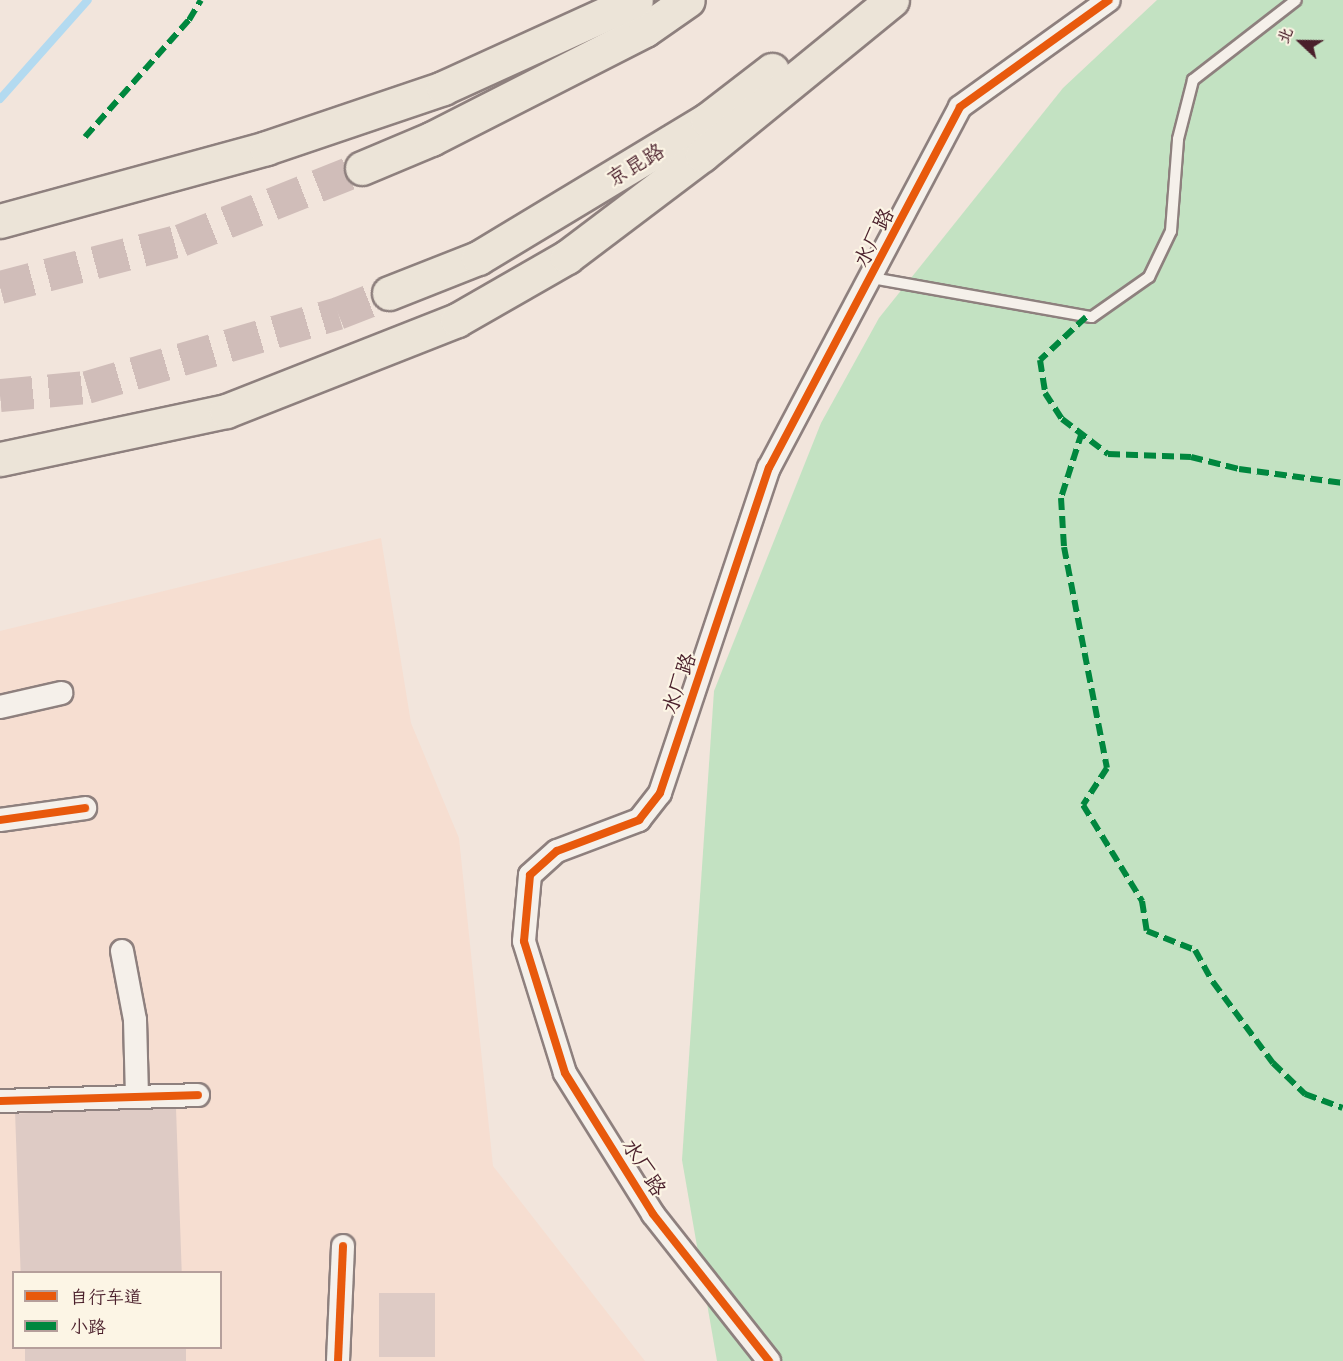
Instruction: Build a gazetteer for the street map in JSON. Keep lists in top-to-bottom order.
{
  "streets": {
    "highway": ["京昆路"],
    "street": ["水厂路"]
  },
  "legend": ["自行车道", "小路"],
  "north": "left"
}
